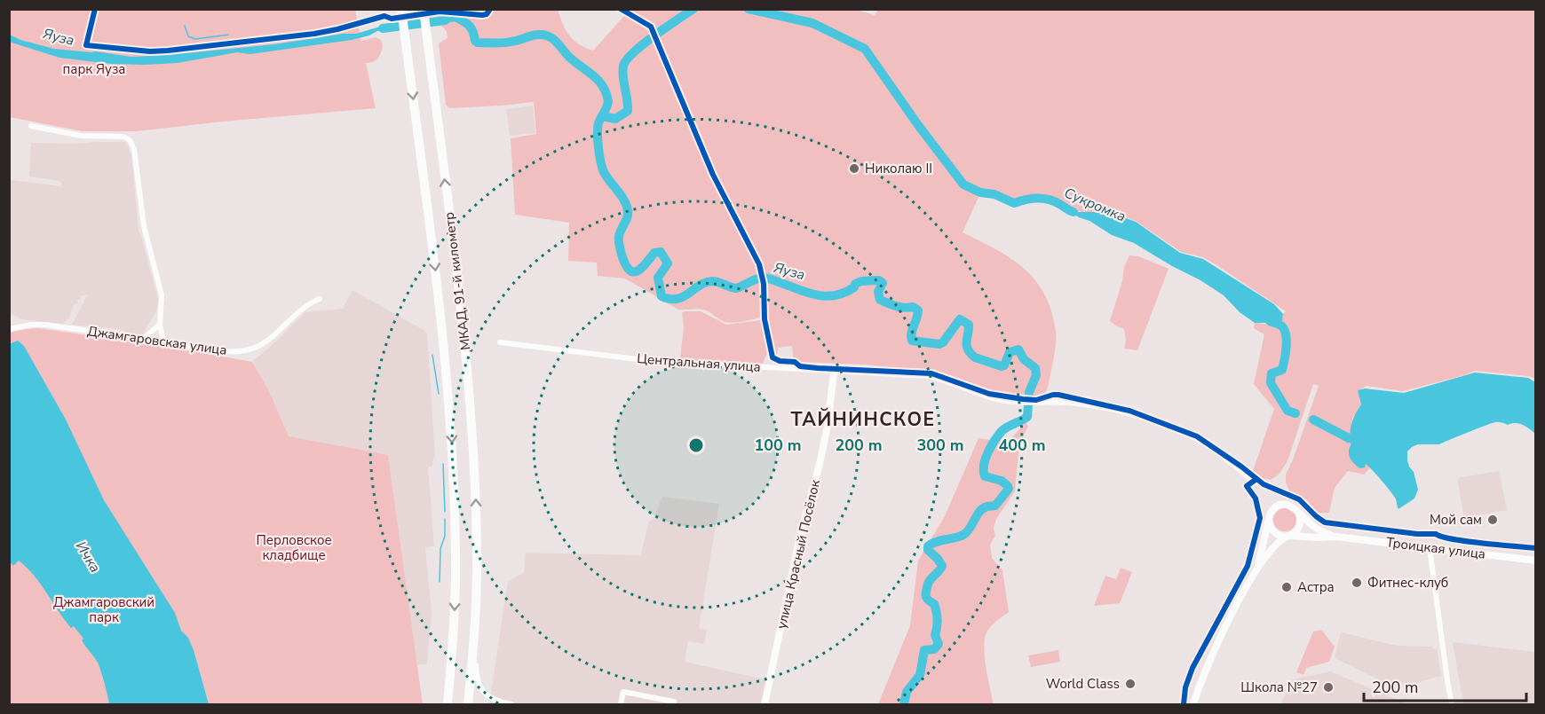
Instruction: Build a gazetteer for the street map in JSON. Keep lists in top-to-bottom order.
{
  "streets": {
    "highway": ["МКАД, 91-й километр"],
    "street": [
      "Джамгаровская улица",
      "Центральная улица",
      "Троицкая улица",
      "улица Красный Посёлок"
    ]
  },
  "crossings": [
    ["Центральная улица", "улица Красный Посёлок"]
  ],
  "districts": ["ТАЙНИНСКОЕ"],
  "water": ["Яуза", "Сукромка", "Ичка"],
  "parks": ["парк Яуза", "Перловское кладбище", "Джамгаровский парк"],
  "places": [
    "Николаю II",
    "Мой сам",
    "Фитнес-клуб",
    "Астра",
    "World Class",
    "Школа №27"
  ],
  "scale_bar": "200 m",
  "rings": [
    "100 m",
    "200 m",
    "300 m",
    "400 m"
  ]
}
